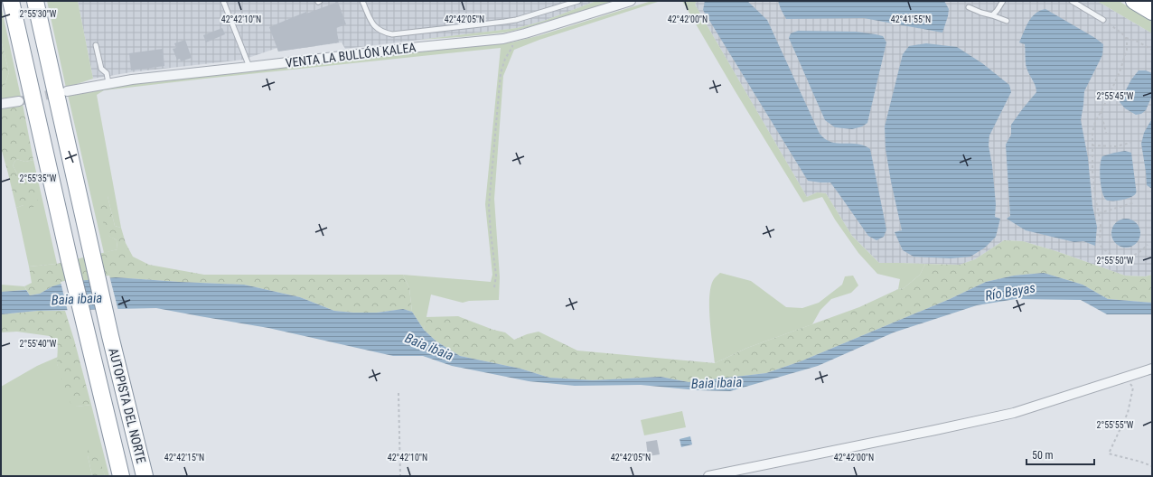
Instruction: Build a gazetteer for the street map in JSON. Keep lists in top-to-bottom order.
{
  "streets": {
    "highway": ["AUTOPISTA DEL NORTE"],
    "street": ["VENTA LA BULLÓN KALEA"]
  },
  "water": ["Río Bayas", "Baia ibaia"],
  "scale_bar": "50 m",
  "coordinates": [
    "2°55'30\"W",
    "42°42'10\"N",
    "42°42'05\"N",
    "42°42'00\"N",
    "42°41'55\"N",
    "2°55'45\"W",
    "2°55'35\"W",
    "2°55'50\"W",
    "2°55'40\"W",
    "2°55'55\"W",
    "42°42'15\"N"
  ]
}
